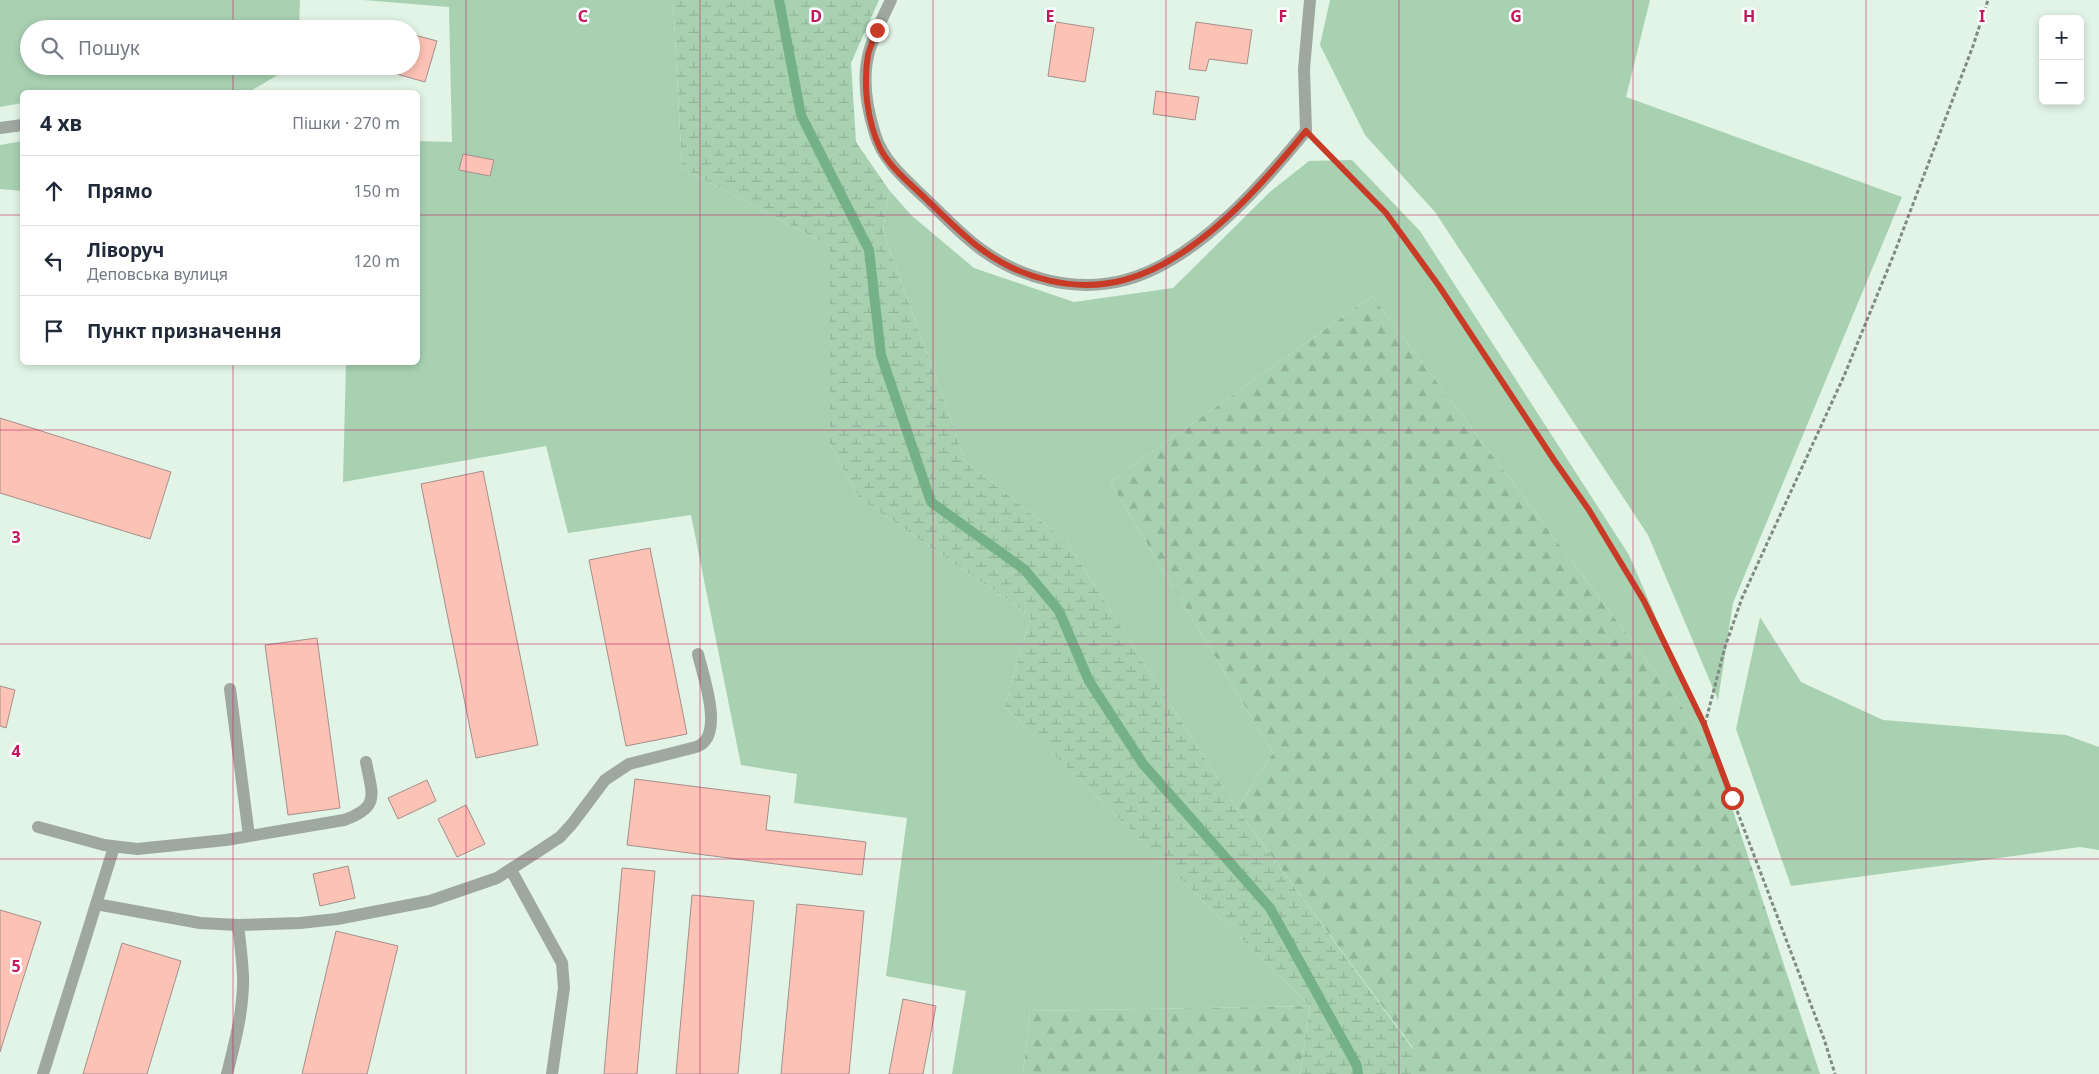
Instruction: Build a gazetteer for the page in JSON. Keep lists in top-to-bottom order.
{
  "page": {
    "map_buttons": ["+", "−"],
    "search": "Пошук",
    "heading": ["4 хв", "Пішки · 270 m"],
    "list": [
      ["Прямо", "150 m"],
      ["Ліворуч", "Деповська вулиця", "120 m"],
      "Пункт призначення"
    ]
  },
  "grid": {
    "columns": [
      "C",
      "D",
      "E",
      "F",
      "G",
      "H",
      "I"
    ],
    "rows": ["3", "4", "5"]
  }
}
